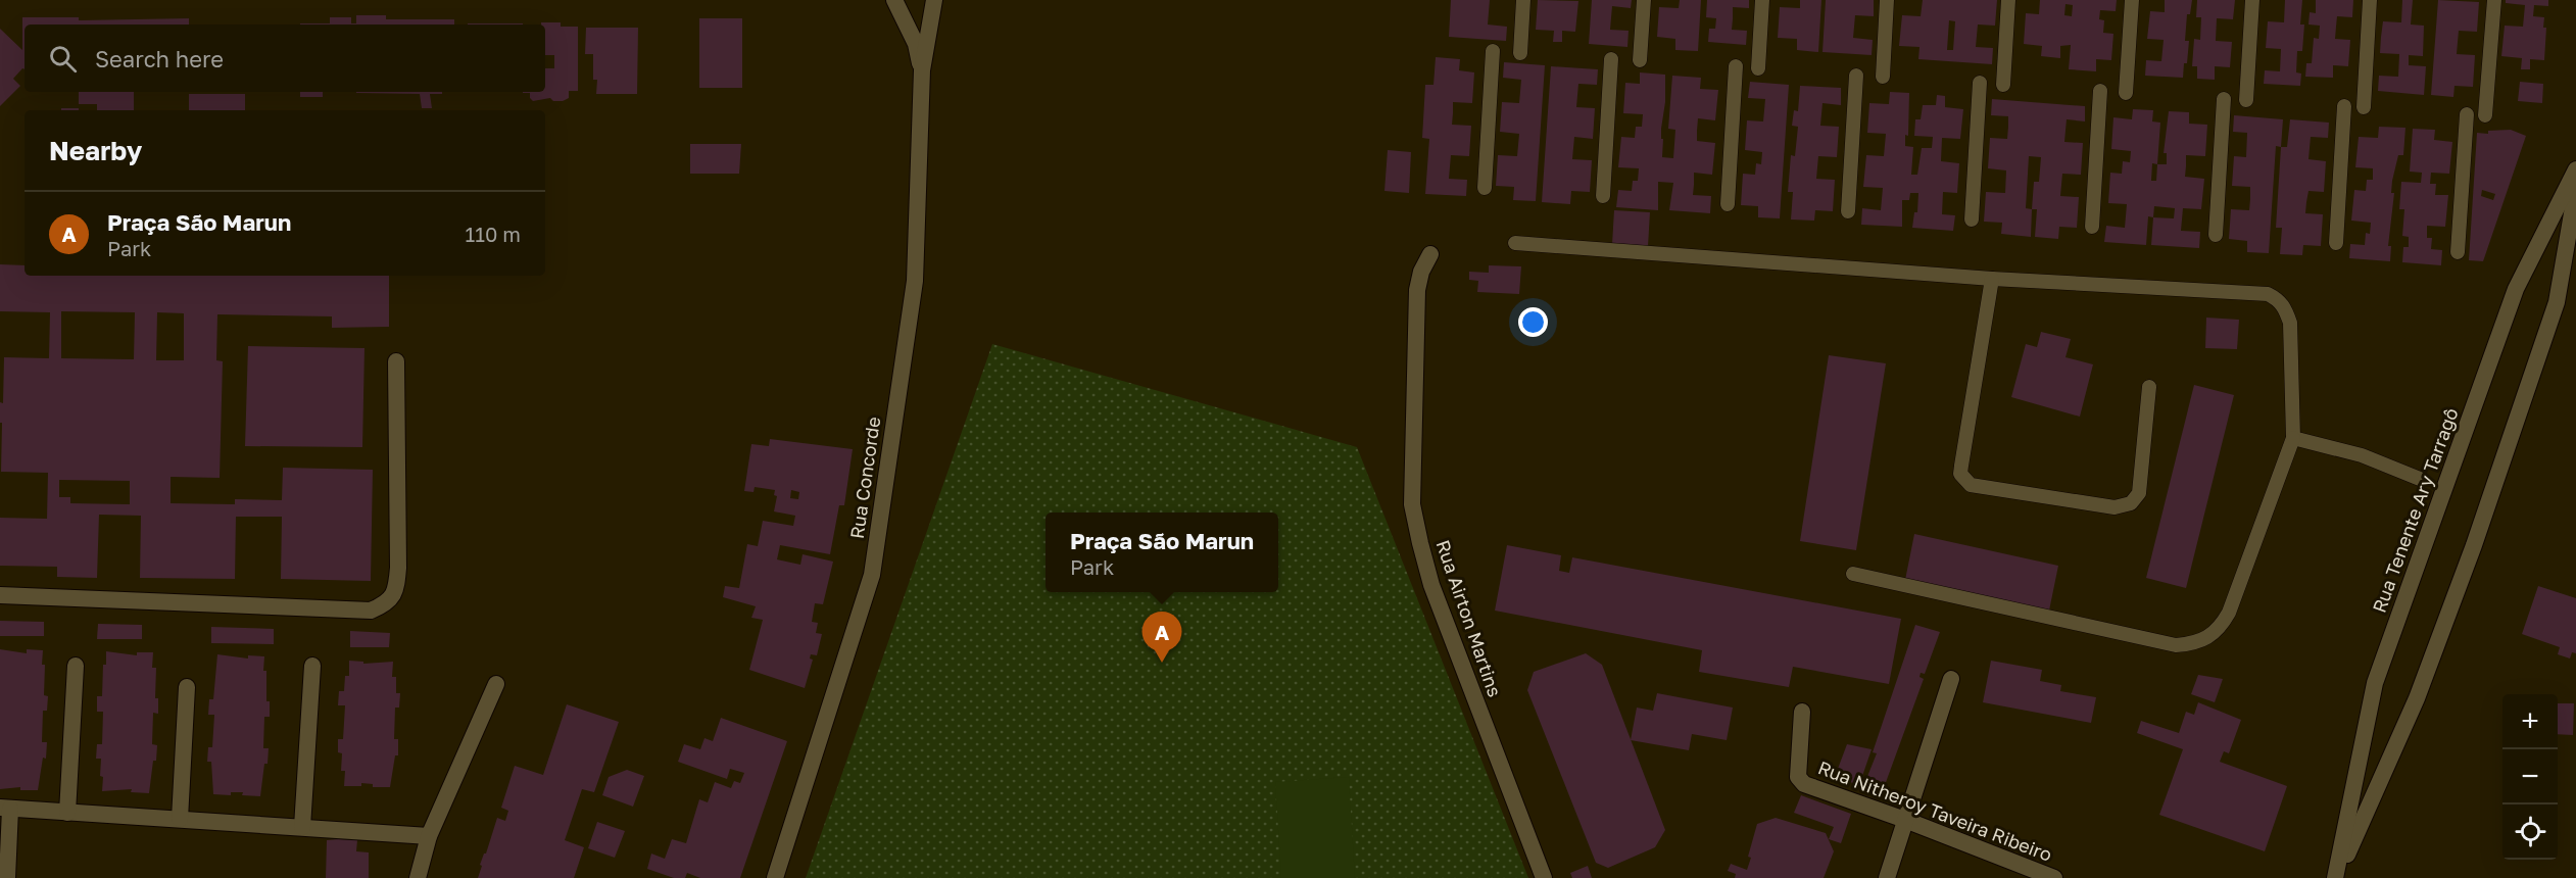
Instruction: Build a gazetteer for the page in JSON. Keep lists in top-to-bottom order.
{
  "streets": {
    "street": [
      "Rua Concorde",
      "Rua Tenente Ary Tarragô",
      "Rua Airton Martins",
      "Rua Nitheroy Taveira Ribeiro"
    ]
  },
  "page": {
    "search": "Search here",
    "heading": "Nearby",
    "list": [
      {
        "mark": "A",
        "name": "Praça São Marun",
        "note": "Park",
        "value": "110 m"
      }
    ],
    "popup": ["Praça São Marun", "Park"],
    "pins": "A",
    "map_buttons": ["+", "−"]
  }
}
